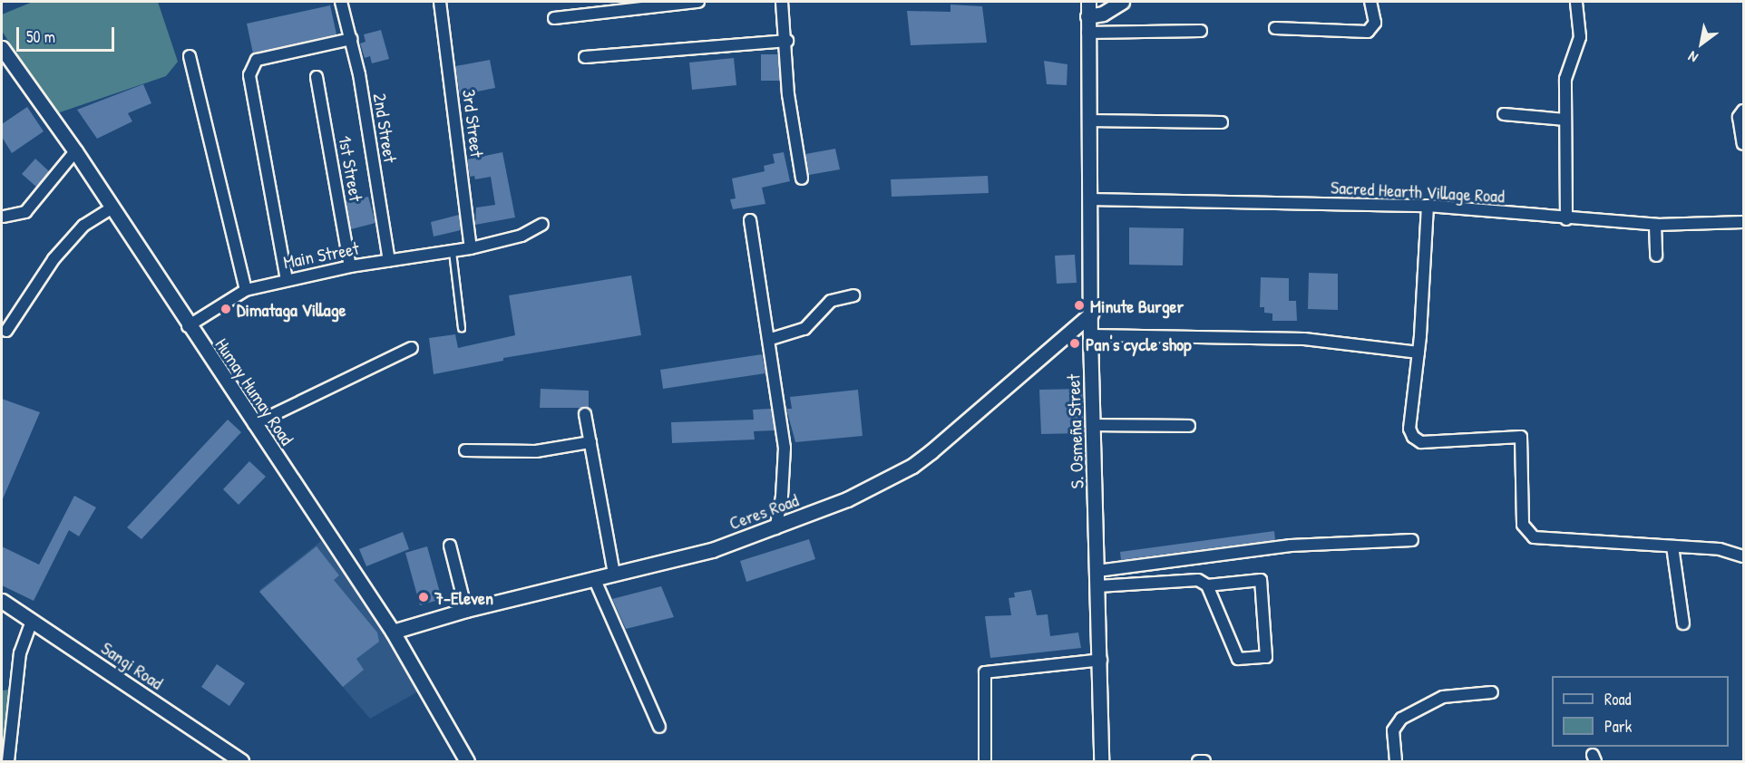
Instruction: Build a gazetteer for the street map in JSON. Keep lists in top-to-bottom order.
{
  "streets": {
    "street": [
      "3rd Street",
      "2nd Street",
      "1st Street",
      "Sacred Hearth Village Road",
      "Main Street",
      "Humay Humay Road",
      "S. Osmeña Street",
      "Ceres Road",
      "Sangi Road"
    ]
  },
  "crossings": [
    ["3rd Street", "Main Street"],
    ["2nd Street", "Main Street"],
    ["1st Street", "Main Street"],
    ["Sacred Hearth Village Road", "S. Osmeña Street"],
    ["Main Street", "Humay Humay Road"],
    ["Humay Humay Road", "Ceres Road"],
    ["S. Osmeña Street", "Ceres Road"]
  ],
  "places": [
    "Minute Burger",
    "Dimataga Village",
    "Pan's cycle shop",
    "7-Eleven"
  ],
  "legend": ["Road", "Park"],
  "scale_bar": "50 m",
  "north": "bottom left"
}
